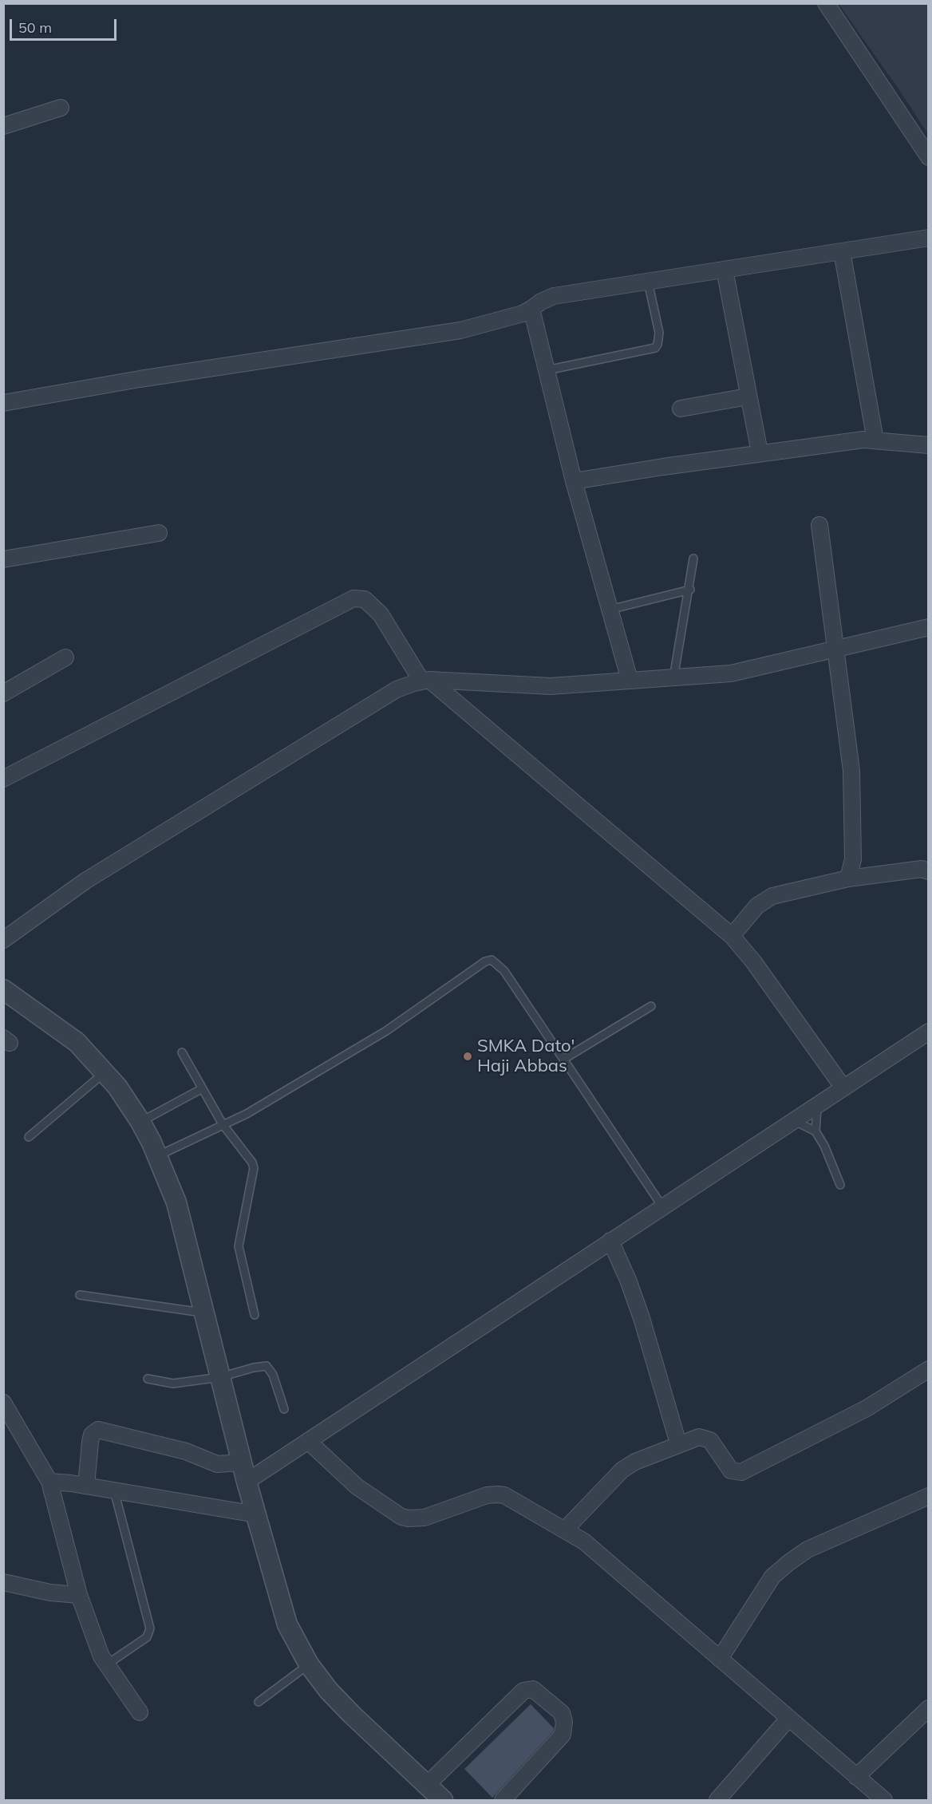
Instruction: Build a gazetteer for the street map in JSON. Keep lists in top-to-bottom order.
{
  "places": ["SMKA Dato' Haji Abbas"],
  "scale_bar": "50 m"
}
